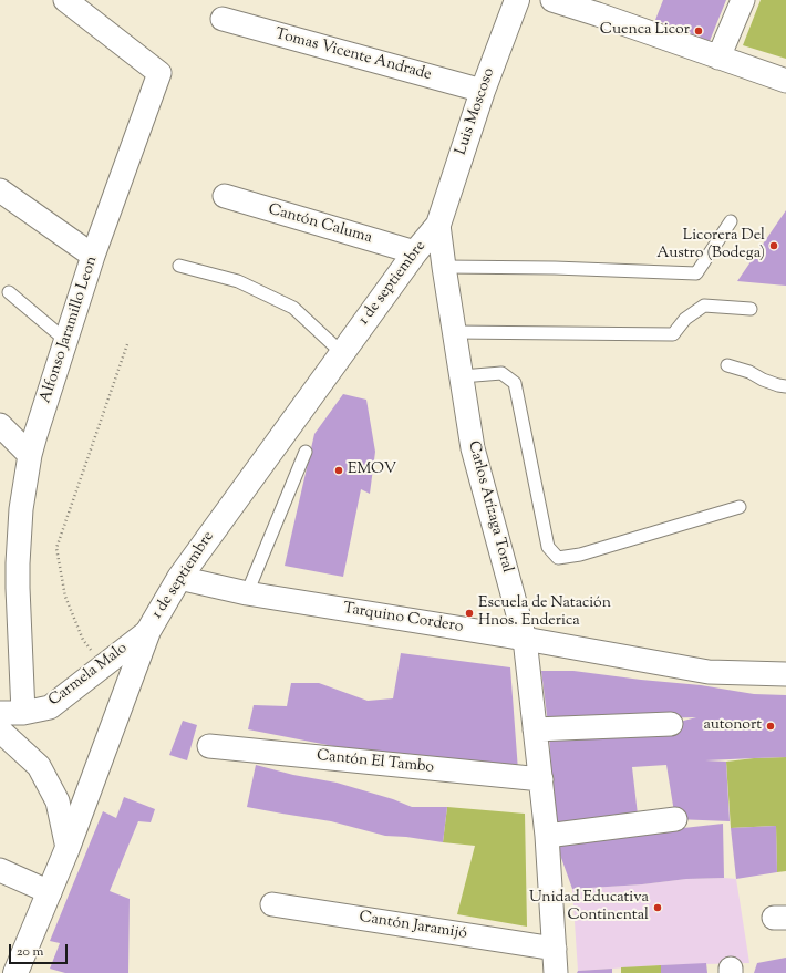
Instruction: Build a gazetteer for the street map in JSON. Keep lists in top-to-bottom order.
{
  "streets": {
    "street": [
      "Tomas Vicente Andrade",
      "Luis Moscoso",
      "Cantón Caluma",
      "1 de septiembre",
      "Alfonso Jaramillo Leon",
      "Carlos Arízaga Toral",
      "Tarquino Cordero",
      "Carmela Malo",
      "Cantón El Tambo",
      "Cantón Jaramijó"
    ]
  },
  "crossings": [
    ["Tomas Vicente Andrade", "Luis Moscoso"],
    ["Luis Moscoso", "1 de septiembre"],
    ["Luis Moscoso", "Carlos Arízaga Toral"],
    ["Cantón Caluma", "1 de septiembre"],
    ["1 de septiembre", "Carlos Arízaga Toral"],
    ["1 de septiembre", "Tarquino Cordero"],
    ["1 de septiembre", "Carmela Malo"],
    ["Alfonso Jaramillo Leon", "Carmela Malo"],
    ["Carlos Arízaga Toral", "Tarquino Cordero"],
    ["Carlos Arízaga Toral", "Cantón El Tambo"],
    ["Carlos Arízaga Toral", "Cantón Jaramijó"]
  ],
  "places": [
    "Cuenca Licor",
    "Licorera Del Austro (Bodega)",
    "EMOV",
    "Escuela de Natación Hnos. Enderica",
    "autonort",
    "Unidad Educativa Continental"
  ],
  "scale_bar": "20 m"
}
